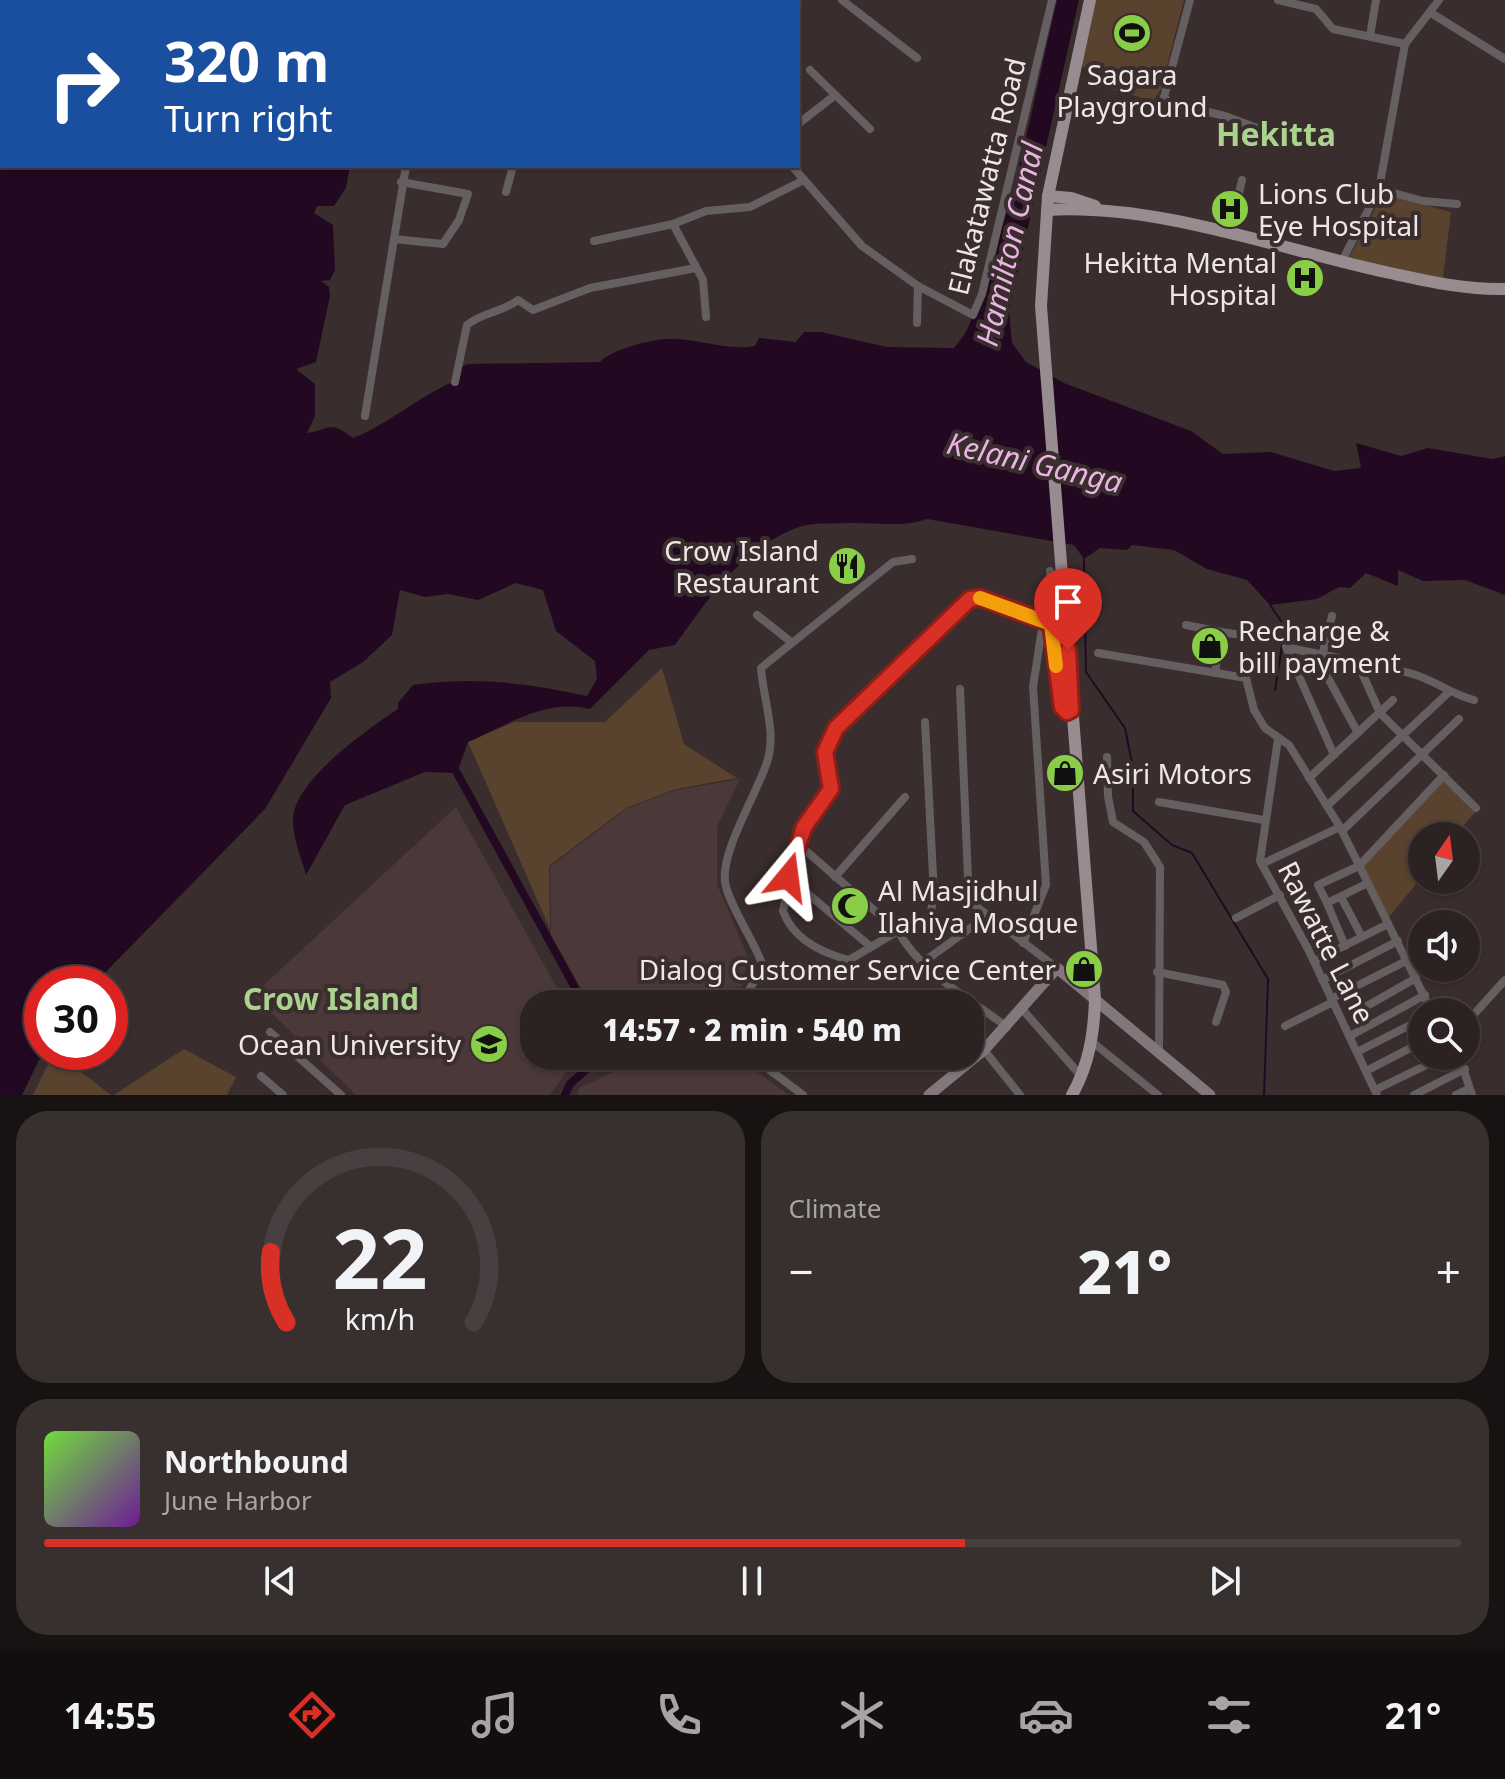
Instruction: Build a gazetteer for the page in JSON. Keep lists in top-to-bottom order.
{
  "streets": {
    "street": ["Elakatawatta Road", "Rawatte Lane"]
  },
  "districts": ["Hekitta", "Crow Island"],
  "water": ["Hamilton Canal", "Kelani Ganga"],
  "places": {
    "sports": ["Sagara Playground"],
    "hospital": ["Lions Club Eye Hospital", "Hekitta Mental Hospital"],
    "restaurant": ["Crow Island Restaurant"],
    "shop": ["Recharge & bill payment", "Asiri Motors", "Dialog Customer Service Center"],
    "mosque": ["Al Masjidhul Ilahiya Mosque"],
    "school or university": ["Ocean University"]
  },
  "north": "top",
  "page": {
    "turn": ["320 m", "Turn right"],
    "limit": "30",
    "trip": "14:57 · 2 min · 540 m",
    "tile": "Climate",
    "heat": ["−", "21°", "+"],
    "song": ["Northbound", "June Harbor"],
    "tabs": ["14:55", "21°"],
    "gauge": ["22", "km/h"]
  }
}
